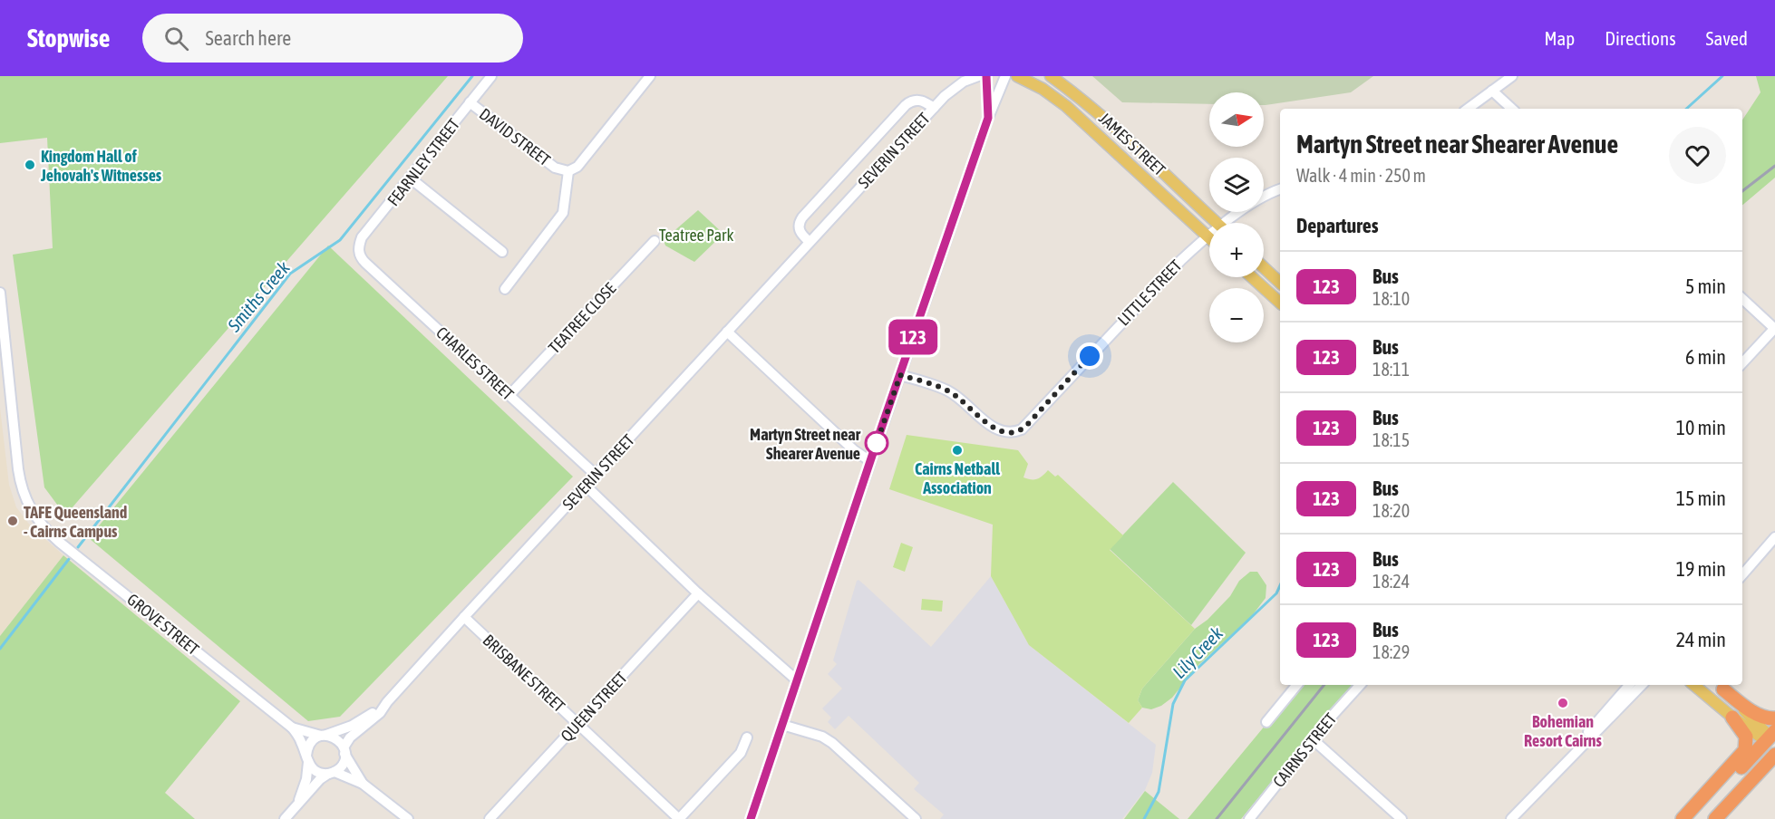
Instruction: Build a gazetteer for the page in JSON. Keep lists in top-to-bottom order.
{
  "streets": {
    "main road": ["JAMES STREET"],
    "street": [
      "DAVID STREET",
      "SEVERIN STREET",
      "FEARNLEY STREET",
      "LITTLE STREET",
      "TEATREE CLOSE",
      "CHARLES STREET",
      "GROVE STREET",
      "BRISBANE STREET",
      "QUEEN STREET",
      "CAIRNS STREET"
    ]
  },
  "crossings": [
    ["DAVID STREET", "FEARNLEY STREET"],
    ["JAMES STREET", "LITTLE STREET"],
    ["SEVERIN STREET", "CHARLES STREET"],
    ["SEVERIN STREET", "GROVE STREET"],
    ["SEVERIN STREET", "BRISBANE STREET"],
    ["FEARNLEY STREET", "CHARLES STREET"],
    ["TEATREE CLOSE", "CHARLES STREET"],
    ["BRISBANE STREET", "QUEEN STREET"]
  ],
  "water": ["Smiths Creek", "Lily Creek"],
  "parks": ["Teatree Park"],
  "places": [
    "Kingdom Hall of Jehovah's Witnesses",
    "Martyn Street near Shearer Avenue",
    "Cairns Netball Association",
    "TAFE Queensland - Cairns Campus",
    "Bohemian Resort Cairns"
  ],
  "lines": ["bus line 123"],
  "north": "right",
  "page": {
    "header": "Stopwise",
    "search": "Search here",
    "nav": ["Map", "Directions", "Saved"],
    "on_map": "123",
    "map_buttons": ["+", "−"],
    "heading": [
      ["Martyn Street near Shearer Avenue", "Walk · 4 min · 250 m"],
      "Departures"
    ],
    "list": [
      {
        "mark": "123",
        "name": "Bus",
        "note": "18:10",
        "value": "5 min"
      },
      {
        "mark": "123",
        "name": "Bus",
        "note": "18:11",
        "value": "6 min"
      },
      {
        "mark": "123",
        "name": "Bus",
        "note": "18:15",
        "value": "10 min"
      },
      {
        "mark": "123",
        "name": "Bus",
        "note": "18:20",
        "value": "15 min"
      },
      {
        "mark": "123",
        "name": "Bus",
        "note": "18:24",
        "value": "19 min"
      },
      {
        "mark": "123",
        "name": "Bus",
        "note": "18:29",
        "value": "24 min"
      }
    ]
  }
}
